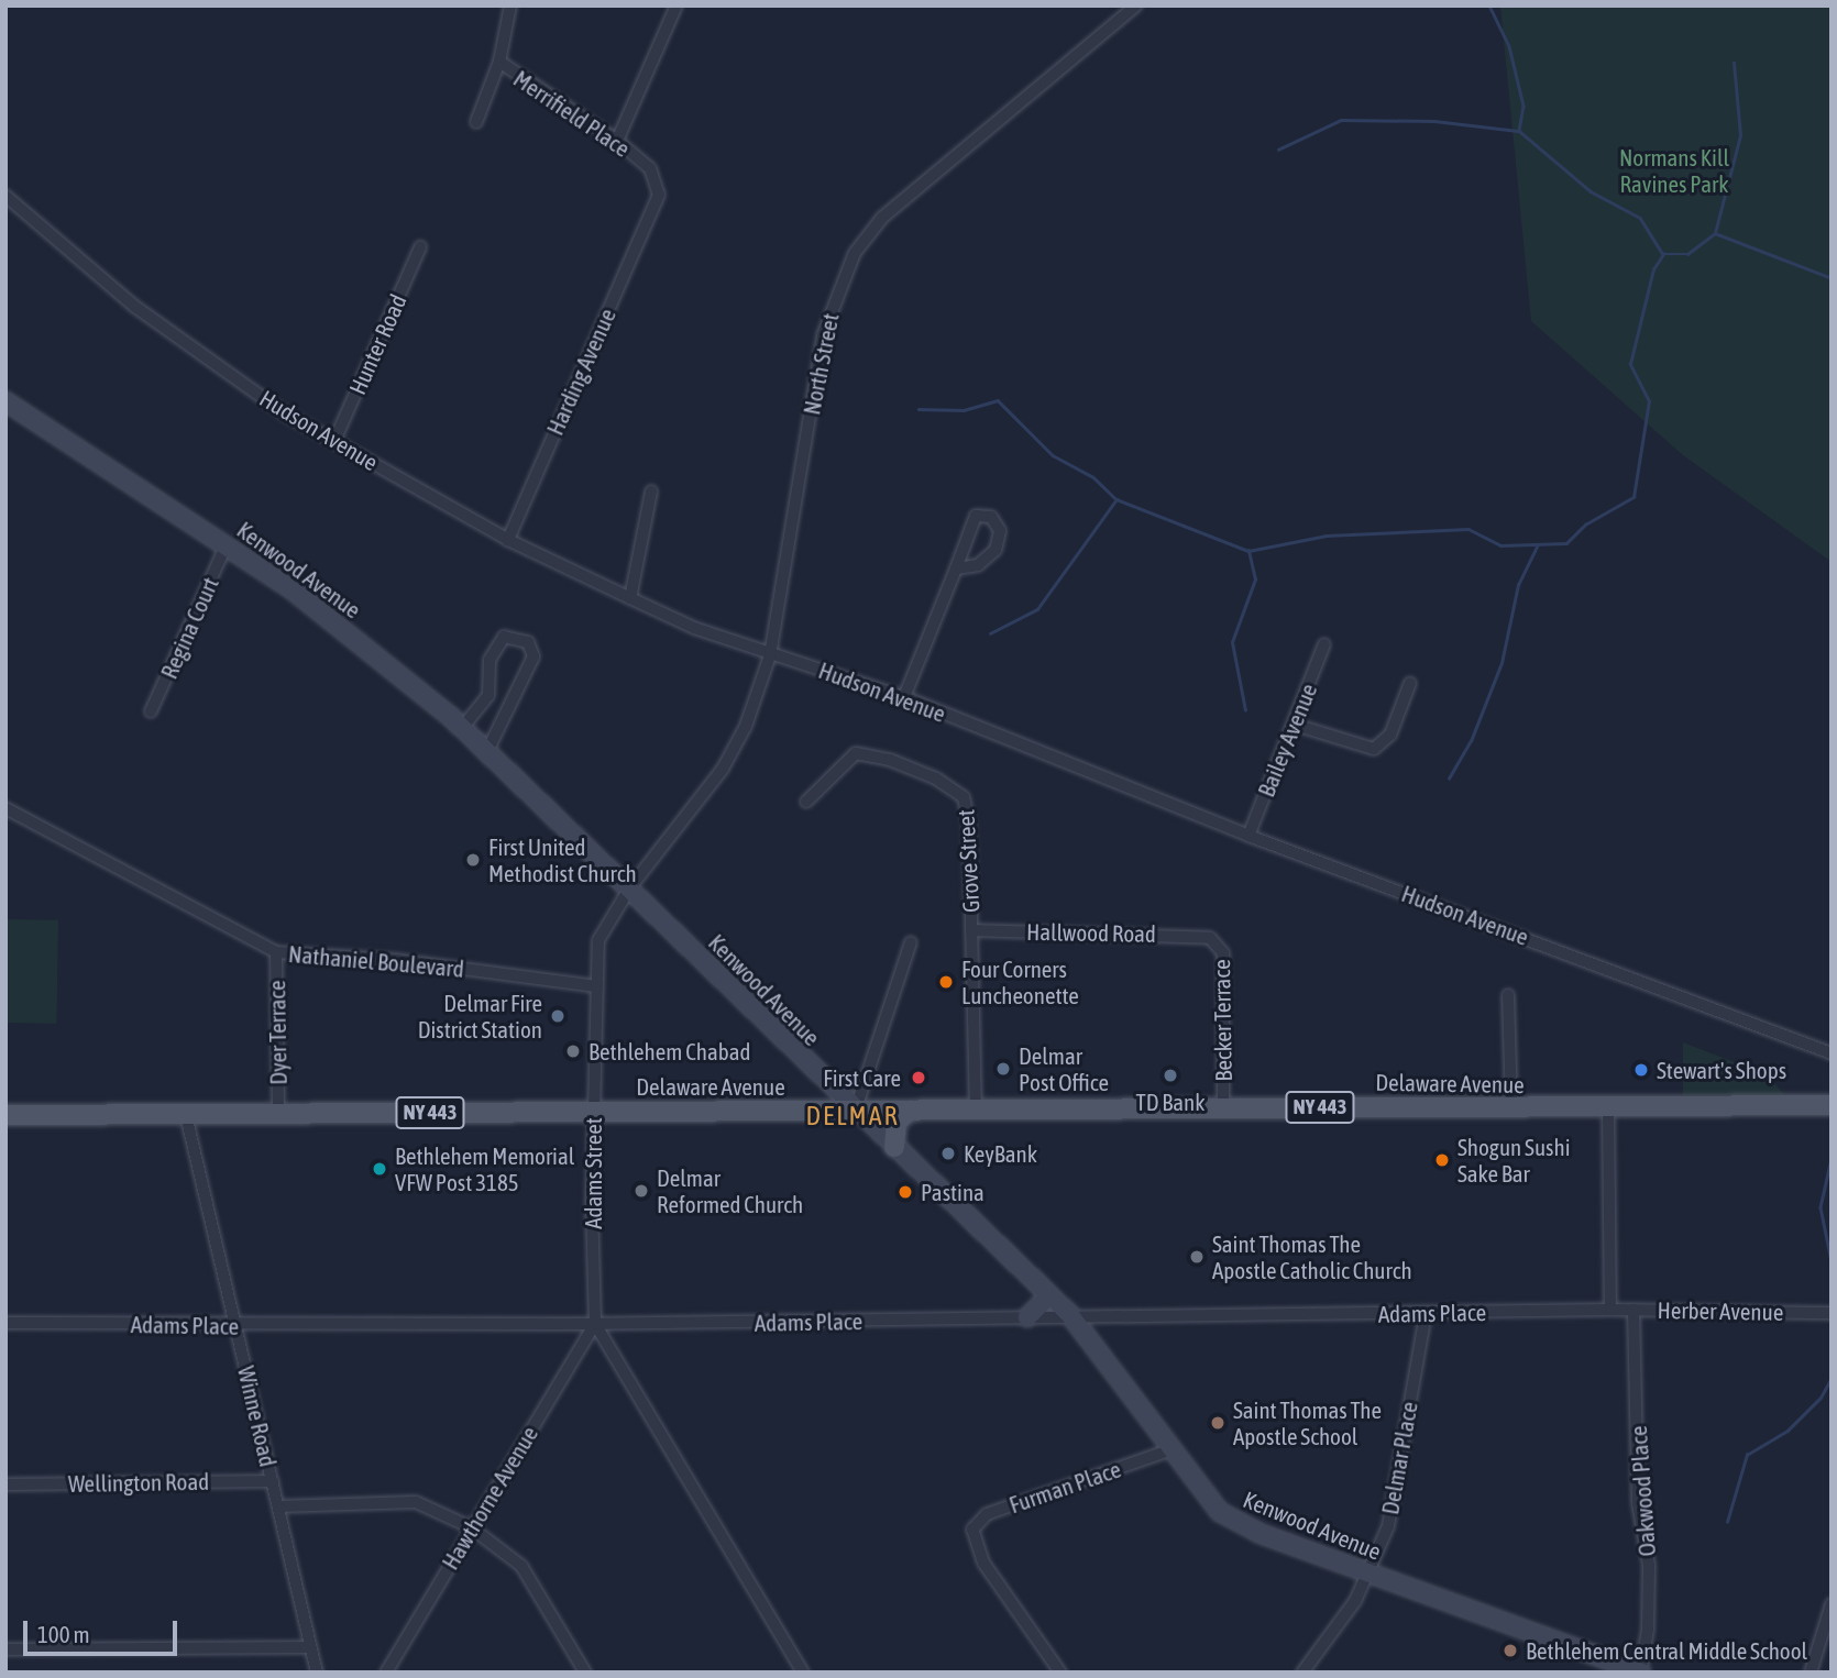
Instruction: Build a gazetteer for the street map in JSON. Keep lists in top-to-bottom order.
{
  "streets": {
    "main road": ["Kenwood Avenue", "Delaware Avenue", "NY 443"],
    "street": [
      "Merrifield Place",
      "Hunter Road",
      "North Street",
      "Harding Avenue",
      "Hudson Avenue",
      "Regina Court",
      "Bailey Avenue",
      "Grove Street",
      "Hallwood Road",
      "Nathaniel Boulevard",
      "Becker Terrace",
      "Dyer Terrace",
      "Adams Street",
      "Herber Avenue",
      "Adams Place",
      "Winne Road",
      "Delmar Place",
      "Wellington Road",
      "Furman Place",
      "Oakwood Place",
      "Hawthorne Avenue"
    ]
  },
  "crossings": [
    ["Merrifield Place", "Harding Avenue"],
    ["Hunter Road", "Hudson Avenue"],
    ["North Street", "Hudson Avenue"],
    ["North Street", "Adams Street"],
    ["Harding Avenue", "Hudson Avenue"],
    ["Hudson Avenue", "Bailey Avenue"],
    ["Hudson Avenue", "Adams Street"],
    ["Kenwood Avenue", "Regina Court"],
    ["Kenwood Avenue", "Delaware Avenue"],
    ["Kenwood Avenue", "Adams Street"],
    ["Kenwood Avenue", "Adams Place"],
    ["Kenwood Avenue", "Delmar Place"],
    ["Kenwood Avenue", "Furman Place"],
    ["Kenwood Avenue", "Oakwood Place"],
    ["Grove Street", "Hallwood Road"],
    ["Grove Street", "Delaware Avenue"],
    ["Hallwood Road", "Becker Terrace"],
    ["Nathaniel Boulevard", "Dyer Terrace"],
    ["Nathaniel Boulevard", "Adams Street"],
    ["Becker Terrace", "Delaware Avenue"],
    ["Dyer Terrace", "Delaware Avenue"],
    ["Delaware Avenue", "Adams Street"],
    ["Delaware Avenue", "Winne Road"],
    ["Adams Street", "Adams Place"],
    ["Adams Street", "Hawthorne Avenue"],
    ["Herber Avenue", "Adams Place"],
    ["Herber Avenue", "Oakwood Place"],
    ["Adams Place", "Winne Road"],
    ["Adams Place", "Delmar Place"],
    ["Adams Place", "Hawthorne Avenue"],
    ["Winne Road", "Wellington Road"]
  ],
  "districts": ["DELMAR"],
  "parks": ["Normans Kill Ravines Park"],
  "places": [
    "First United Methodist Church",
    "Four Corners Luncheonette",
    "Delmar Fire District Station",
    "Bethlehem Chabad",
    "Delmar Post Office",
    "Stewart's Shops",
    "TD Bank",
    "First Care",
    "KeyBank",
    "Shogun Sushi Sake Bar",
    "Bethlehem Memorial VFW Post 3185",
    "Delmar Reformed Church",
    "Pastina",
    "Saint Thomas The Apostle Catholic Church",
    "Saint Thomas The Apostle School",
    "Bethlehem Central Middle School"
  ],
  "scale_bar": "100 m"
}
